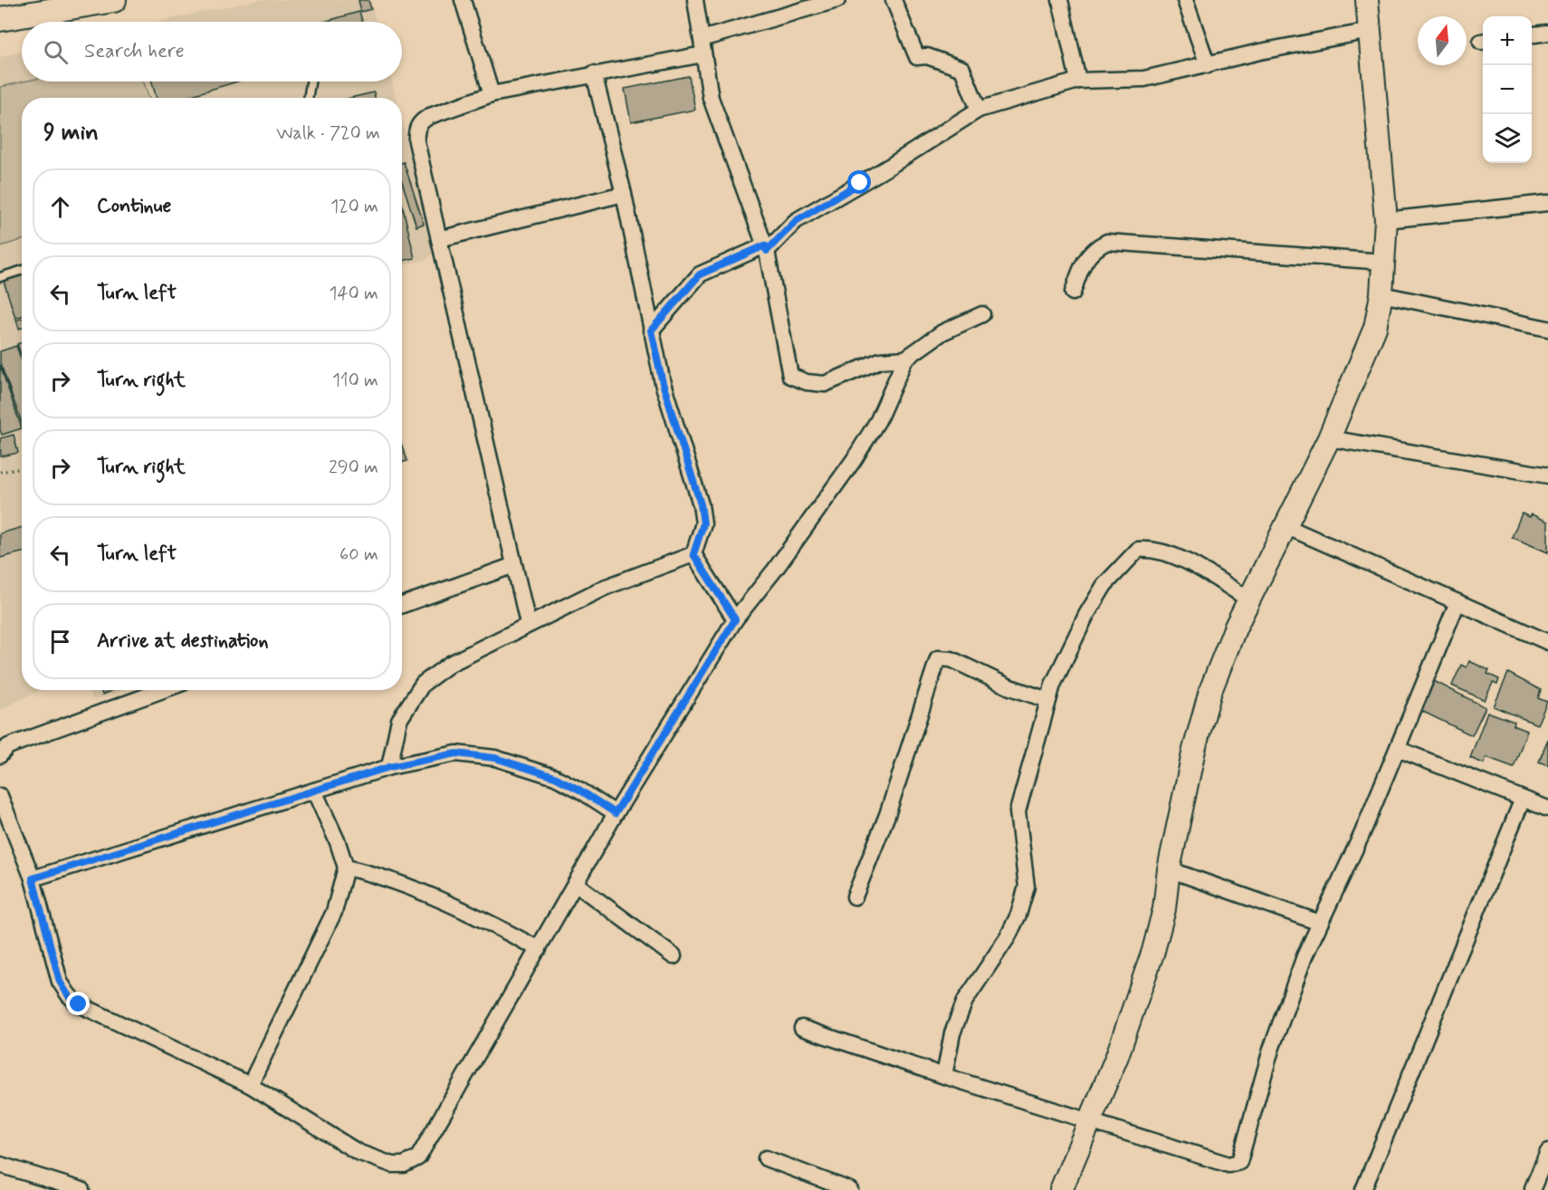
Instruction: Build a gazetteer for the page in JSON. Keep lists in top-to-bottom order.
{
  "north": "top",
  "page": {
    "map_buttons": ["+", "−"],
    "search": "Search here",
    "heading": ["9 min", "Walk · 720 m"],
    "list": [
      ["Continue", "120 m"],
      ["Turn left", "140 m"],
      ["Turn right", "110 m"],
      ["Turn right", "290 m"],
      ["Turn left", "60 m"],
      "Arrive at destination"
    ]
  }
}
